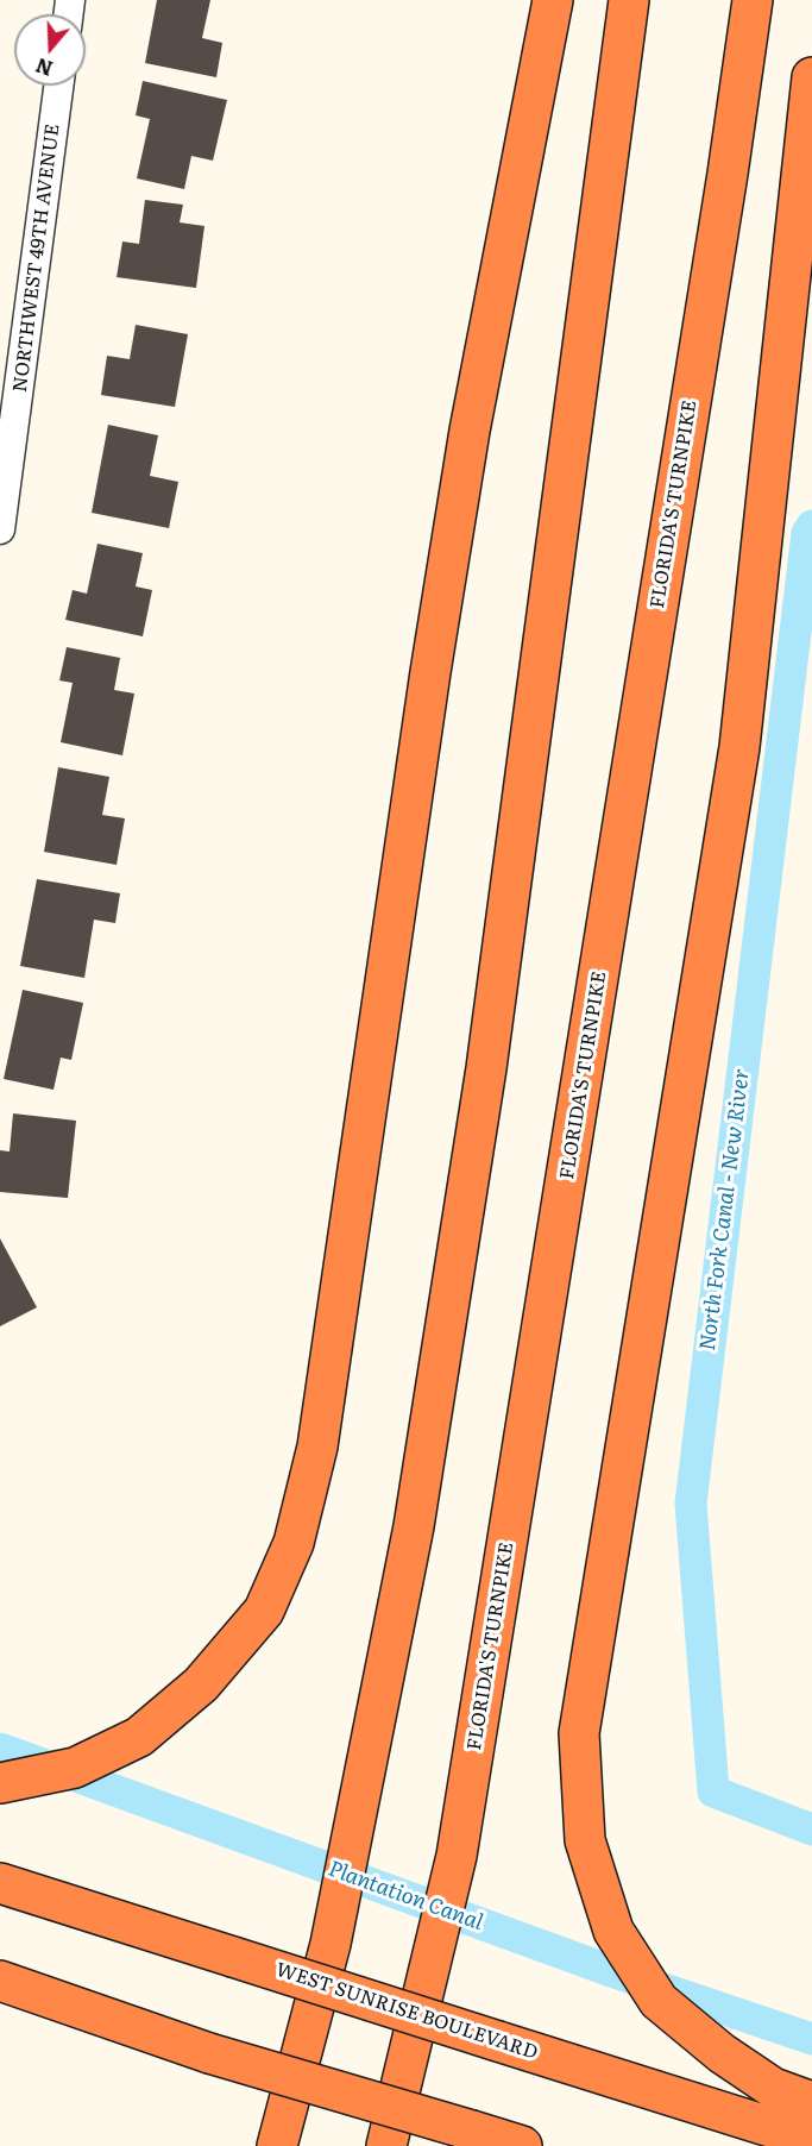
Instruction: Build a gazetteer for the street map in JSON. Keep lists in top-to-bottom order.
{
  "streets": {
    "highway": ["FLORIDA'S TURNPIKE", "WEST SUNRISE BOULEVARD"],
    "street": ["NORTHWEST 49TH AVENUE"]
  },
  "water": ["North Fork Canal - New River", "Plantation Canal"],
  "north": "bottom"
}
